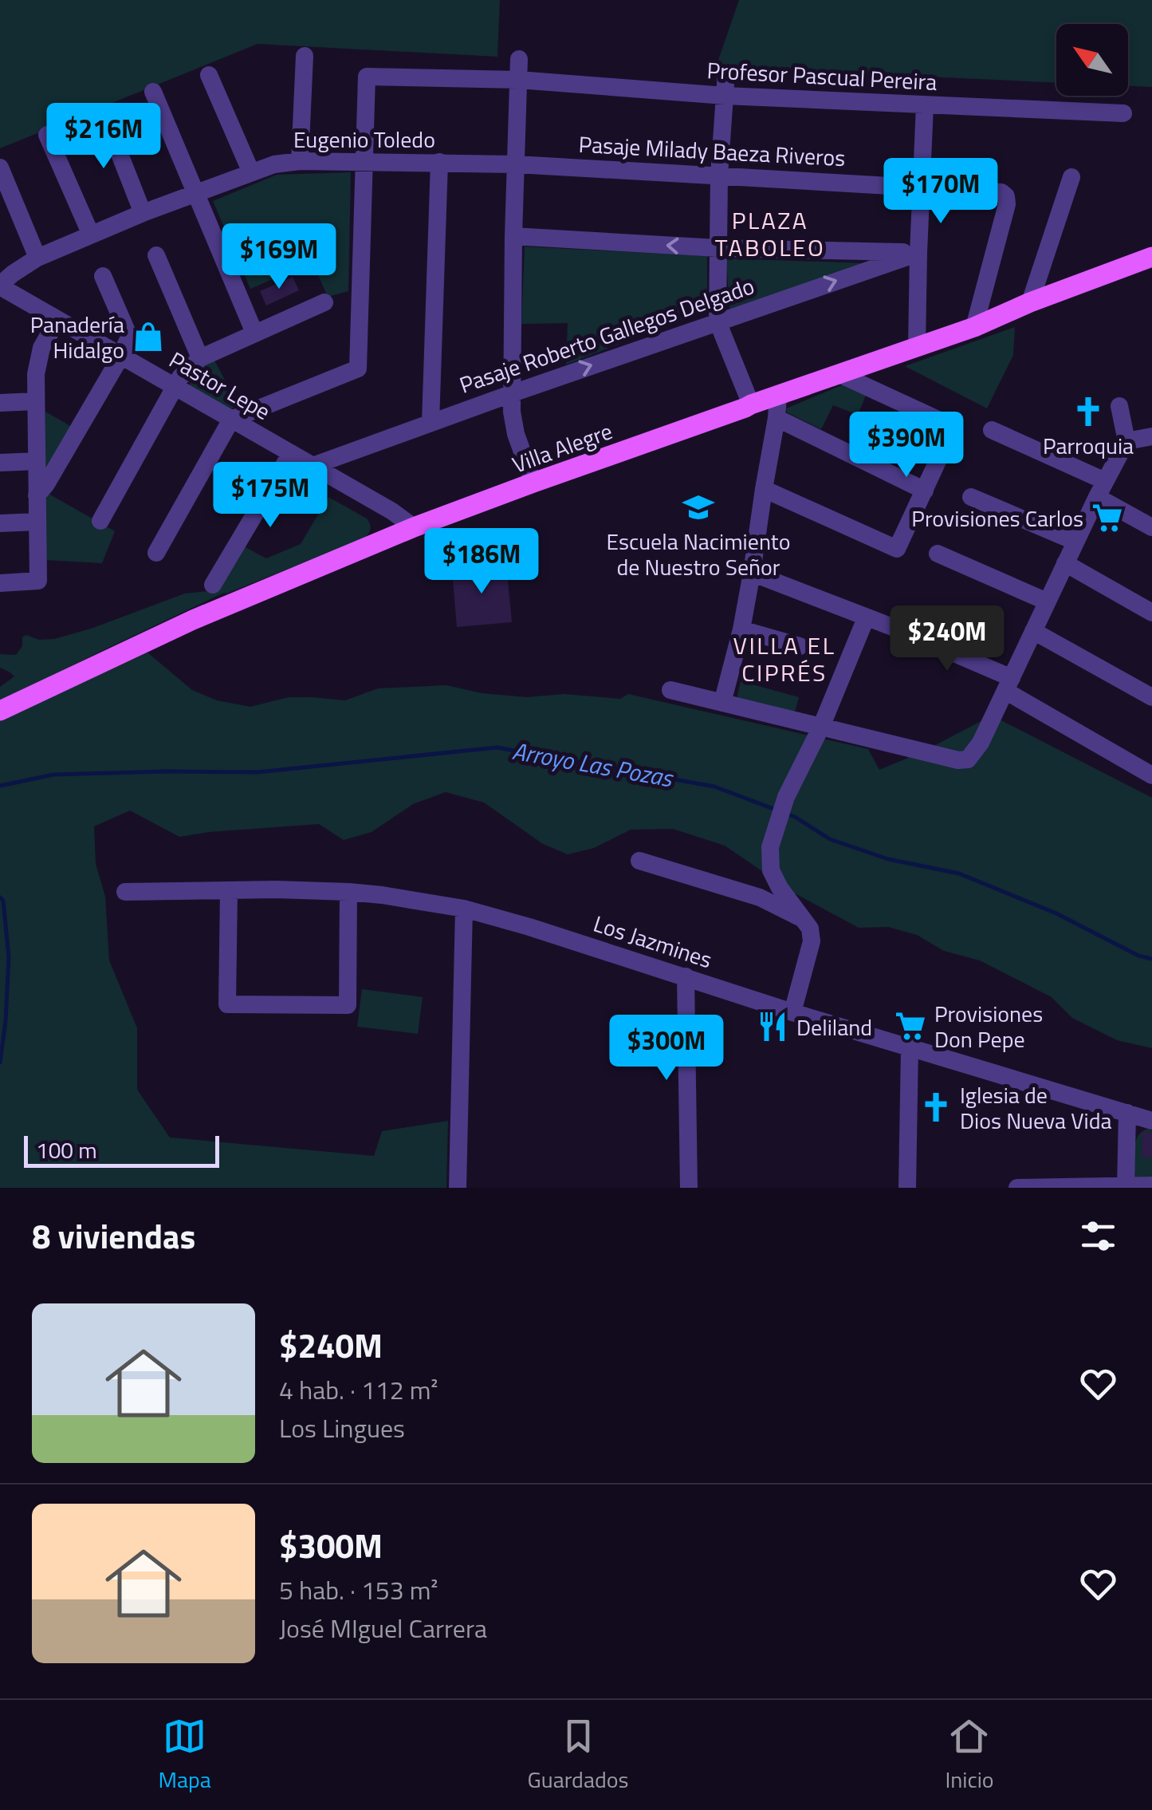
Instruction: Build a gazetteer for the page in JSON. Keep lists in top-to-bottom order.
{
  "streets": {
    "main road": ["Villa Alegre"],
    "street": [
      "Profesor Pascual Pereira",
      "Eugenio Toledo",
      "Pasaje Milady Baeza Riveros",
      "Pasaje Roberto Gallegos Delgado",
      "Pastor Lepe",
      "Los Jazmines"
    ]
  },
  "crossings": [
    ["Profesor Pascual Pereira", "Eugenio Toledo"],
    ["Eugenio Toledo", "Pasaje Milady Baeza Riveros"],
    ["Eugenio Toledo", "Pastor Lepe"],
    ["Pasaje Milady Baeza Riveros", "Villa Alegre"],
    ["Pasaje Roberto Gallegos Delgado", "Pastor Lepe"],
    ["Pastor Lepe", "Villa Alegre"]
  ],
  "districts": ["PLAZA TABOLEO", "VILLA EL CIPRÉS"],
  "water": ["Arroyo Las Pozas"],
  "places": {
    "shop": ["Panadería Hidalgo"],
    "church": ["Parroquia", "Iglesia de Dios Nueva Vida"],
    "school or university": ["Escuela Nacimiento de Nuestro Señor"],
    "supermarket": ["Provisiones Carlos", "Provisiones Don Pepe"],
    "restaurant": ["Deliland"]
  },
  "scale_bar": "100 m",
  "north": "top left",
  "page": {
    "price": [
      "$216M",
      "$170M",
      "$169M",
      "$390M",
      "$175M",
      "$186M",
      "$240M",
      "$300M"
    ],
    "scale": "100 m",
    "heading": "8 viviendas",
    "list": [
      {
        "name": "$240M",
        "note": "4 hab. · 112 m² · Los Lingues"
      },
      {
        "name": "$300M",
        "note": "5 hab. · 153 m² · José MIguel Carrera"
      }
    ],
    "tabs": ["Mapa", "Guardados", "Inicio"]
  }
}
